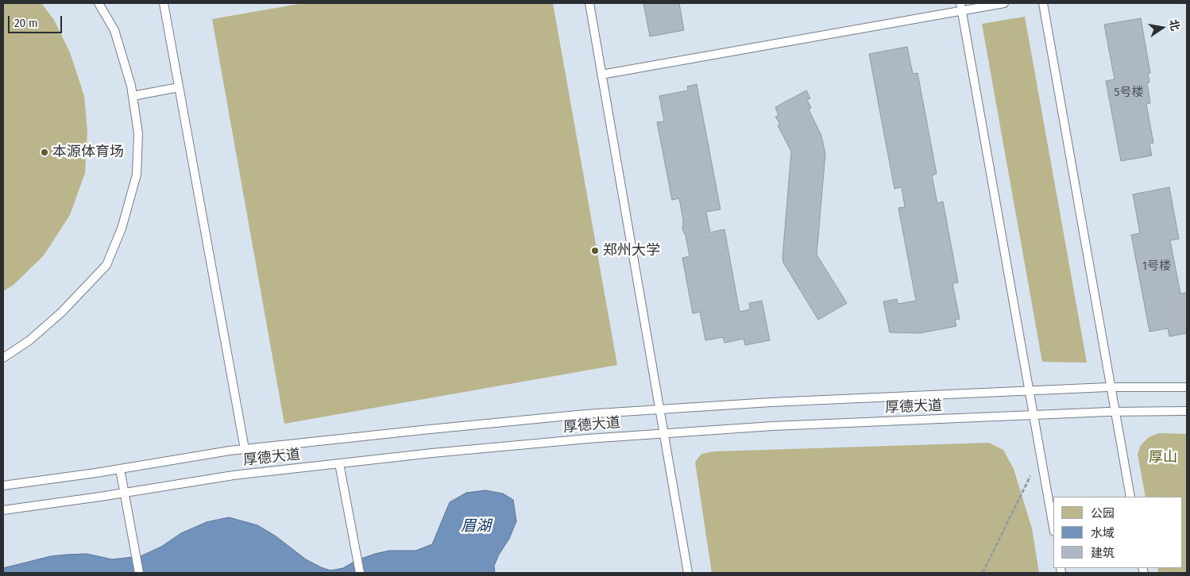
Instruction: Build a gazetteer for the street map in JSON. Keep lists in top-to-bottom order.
{
  "streets": {
    "lane": ["厚德大道"]
  },
  "water": ["眉湖"],
  "parks": ["厚山"],
  "places": ["本源体育场", "郑州大学"],
  "house_numbers": ["5号楼", "1号楼"],
  "legend": ["公园", "水域", "建筑"],
  "scale_bar": "20 m",
  "north": "right"
}
